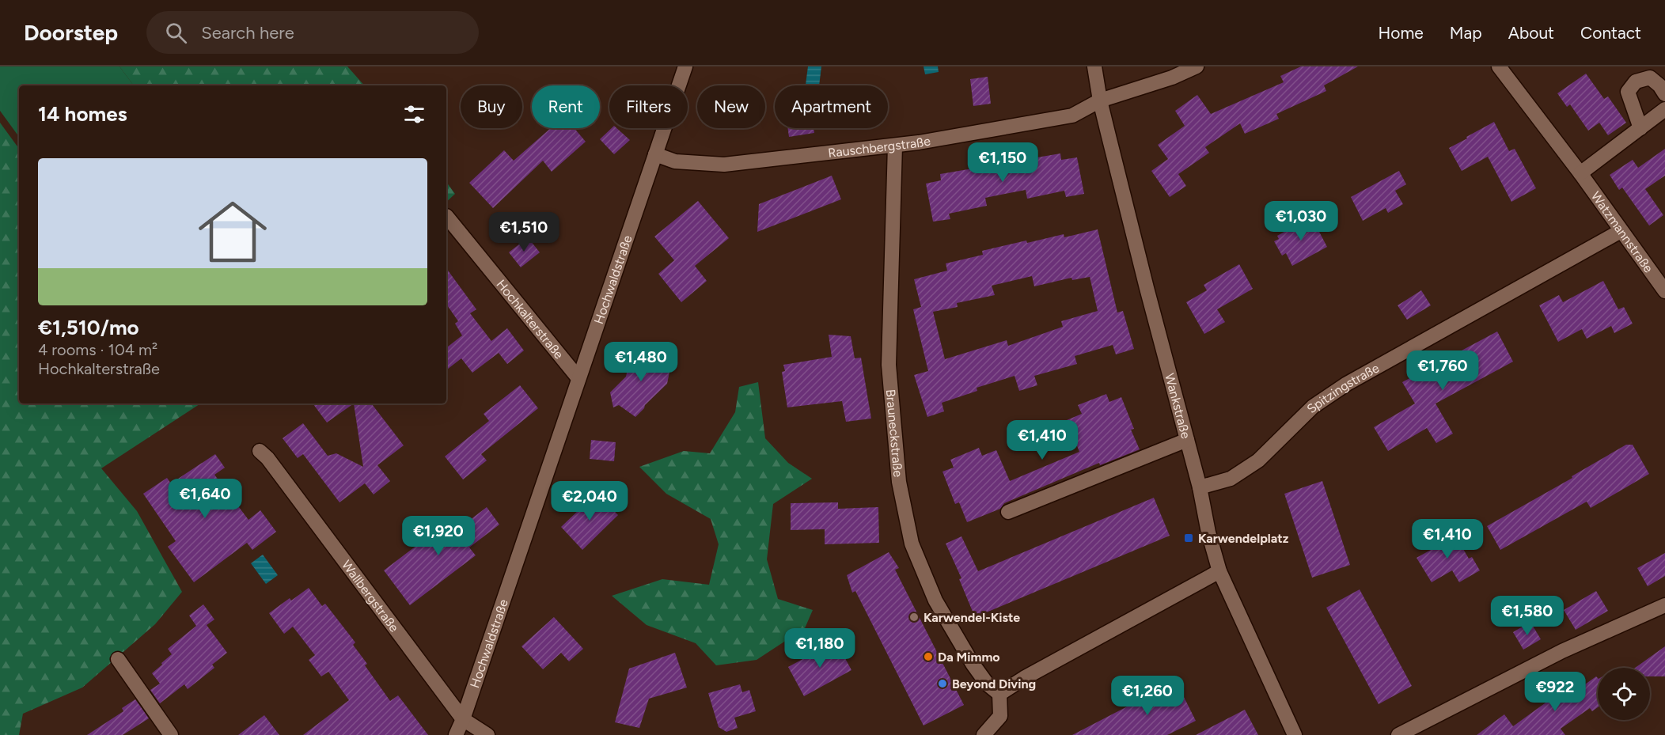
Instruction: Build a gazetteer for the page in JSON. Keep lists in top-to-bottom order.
{
  "streets": {
    "street": [
      "Rauschbergstraße",
      "Watzmannstraße",
      "Hochwaldstraße",
      "Hochkalterstraße",
      "Spitzingstraße",
      "Wankstraße",
      "Brauneckstraße",
      "Wallbergstraße"
    ]
  },
  "crossings": [
    ["Rauschbergstraße", "Hochwaldstraße"],
    ["Rauschbergstraße", "Wankstraße"],
    ["Rauschbergstraße", "Brauneckstraße"],
    ["Watzmannstraße", "Spitzingstraße"],
    ["Hochwaldstraße", "Hochkalterstraße"],
    ["Hochwaldstraße", "Wallbergstraße"],
    ["Spitzingstraße", "Wankstraße"]
  ],
  "places": {
    "transit": ["Karwendelplatz"],
    "other": ["Karwendel-Kiste", "Da Mimmo", "Beyond Diving"]
  },
  "page": {
    "header": "Doorstep",
    "search": "Search here",
    "nav": [
      "Home",
      "Map",
      "About",
      "Contact"
    ],
    "chip": [
      "Buy",
      "Rent",
      "Filters",
      "New",
      "Apartment"
    ],
    "heading": "14 homes",
    "price": [
      "€1,150",
      "€1,030",
      "€1,510",
      "€1,480",
      "€1,760",
      "€1,410",
      "€1,640",
      "€2,040",
      "€1,920",
      "€1,410",
      "€1,580",
      "€1,180",
      "€922",
      "€1,260"
    ],
    "list": [
      {
        "name": "€1,510/mo",
        "note": "4 rooms · 104 m² · Hochkalterstraße"
      }
    ]
  }
}
